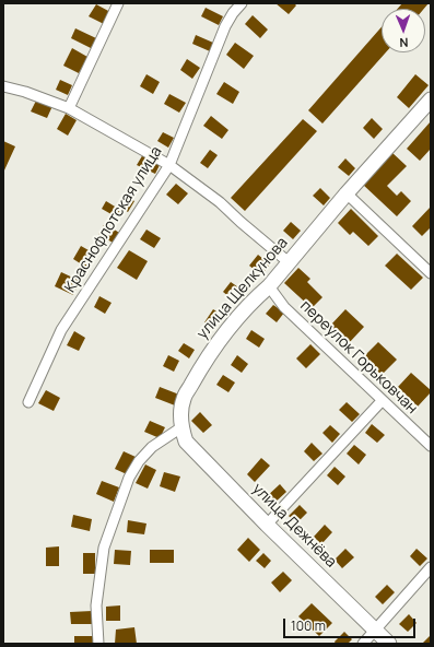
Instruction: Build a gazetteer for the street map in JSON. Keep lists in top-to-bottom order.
{
  "streets": {
    "main road": ["улица Щелкунова", "улица Дежнёва"],
    "street": ["Краснофлотская улица", "переулок Горьковчан"]
  },
  "crossings": [
    ["улица Щелкунова", "переулок Горьковчан"],
    ["улица Щелкунова", "улица Дежнёва"]
  ],
  "scale_bar": "100 m",
  "north": "bottom"
}
